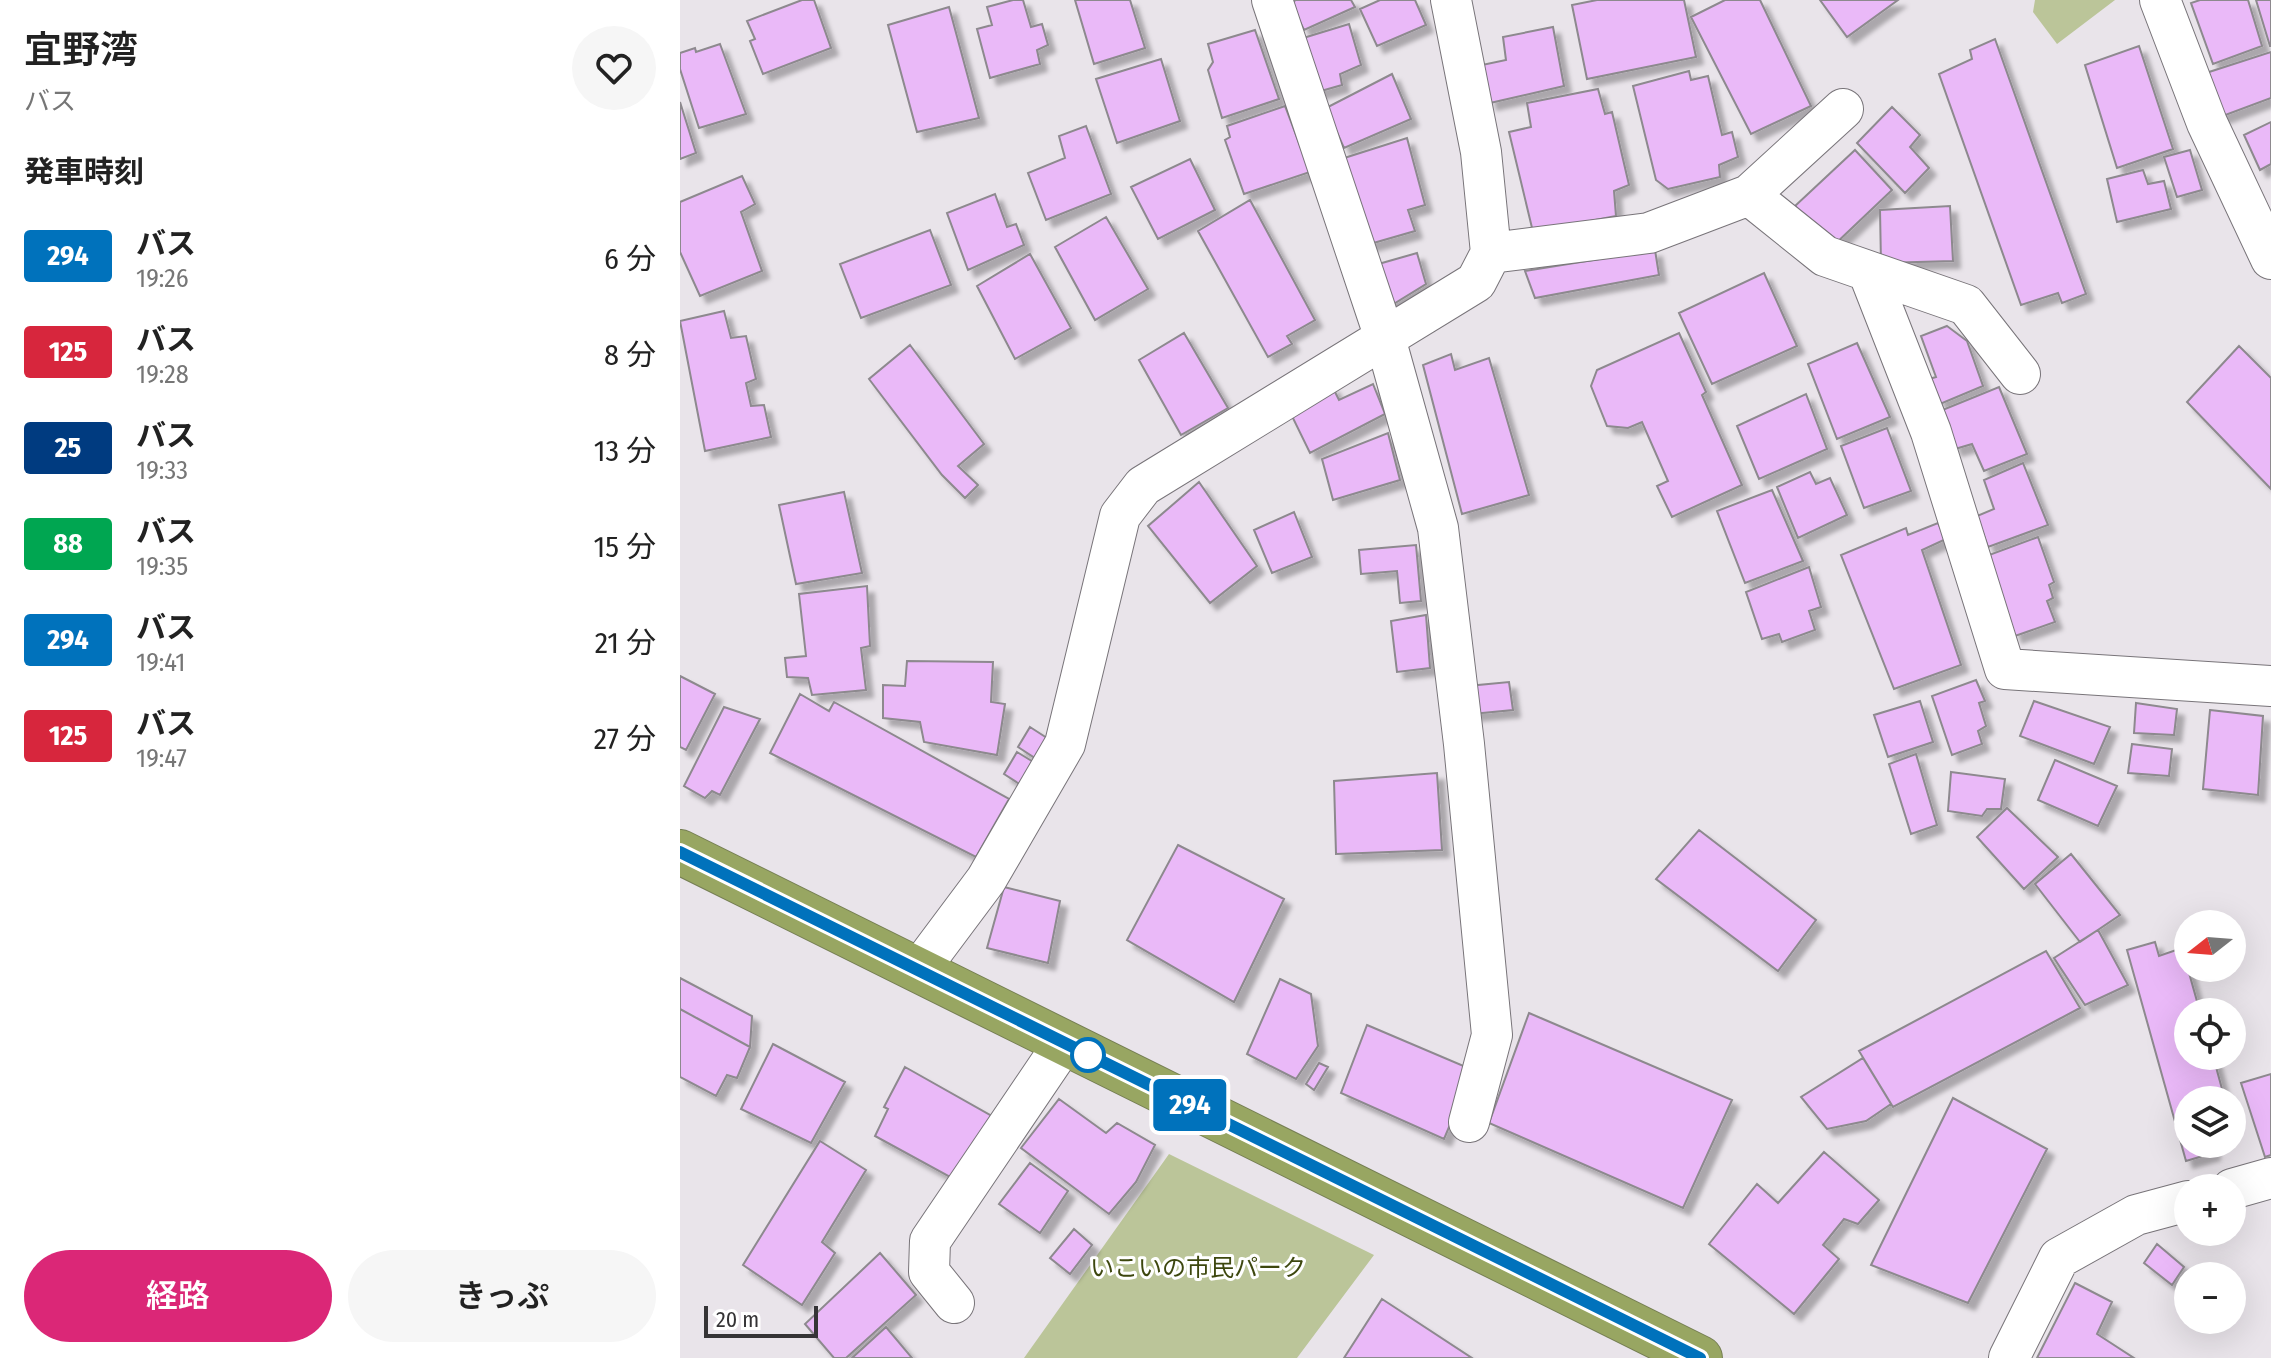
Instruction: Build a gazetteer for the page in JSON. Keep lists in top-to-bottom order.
{
  "parks": ["いこいの市民パーク"],
  "lines": ["bus line 294"],
  "scale_bar": "20 m",
  "north": "left",
  "page": {
    "heading": [
      ["宜野湾", "バス"],
      "発車時刻"
    ],
    "on_map": "294",
    "list": [
      {
        "mark": "294",
        "name": "バス",
        "note": "19:26",
        "value": "6 分"
      },
      {
        "mark": "125",
        "name": "バス",
        "note": "19:28",
        "value": "8 分"
      },
      {
        "mark": "25",
        "name": "バス",
        "note": "19:33",
        "value": "13 分"
      },
      {
        "mark": "88",
        "name": "バス",
        "note": "19:35",
        "value": "15 分"
      },
      {
        "mark": "294",
        "name": "バス",
        "note": "19:41",
        "value": "21 分"
      },
      {
        "mark": "125",
        "name": "バス",
        "note": "19:47",
        "value": "27 分"
      }
    ],
    "map_buttons": ["+", "−"],
    "buttons": ["経路", "きっぷ"],
    "scale": "20 m"
  }
}
